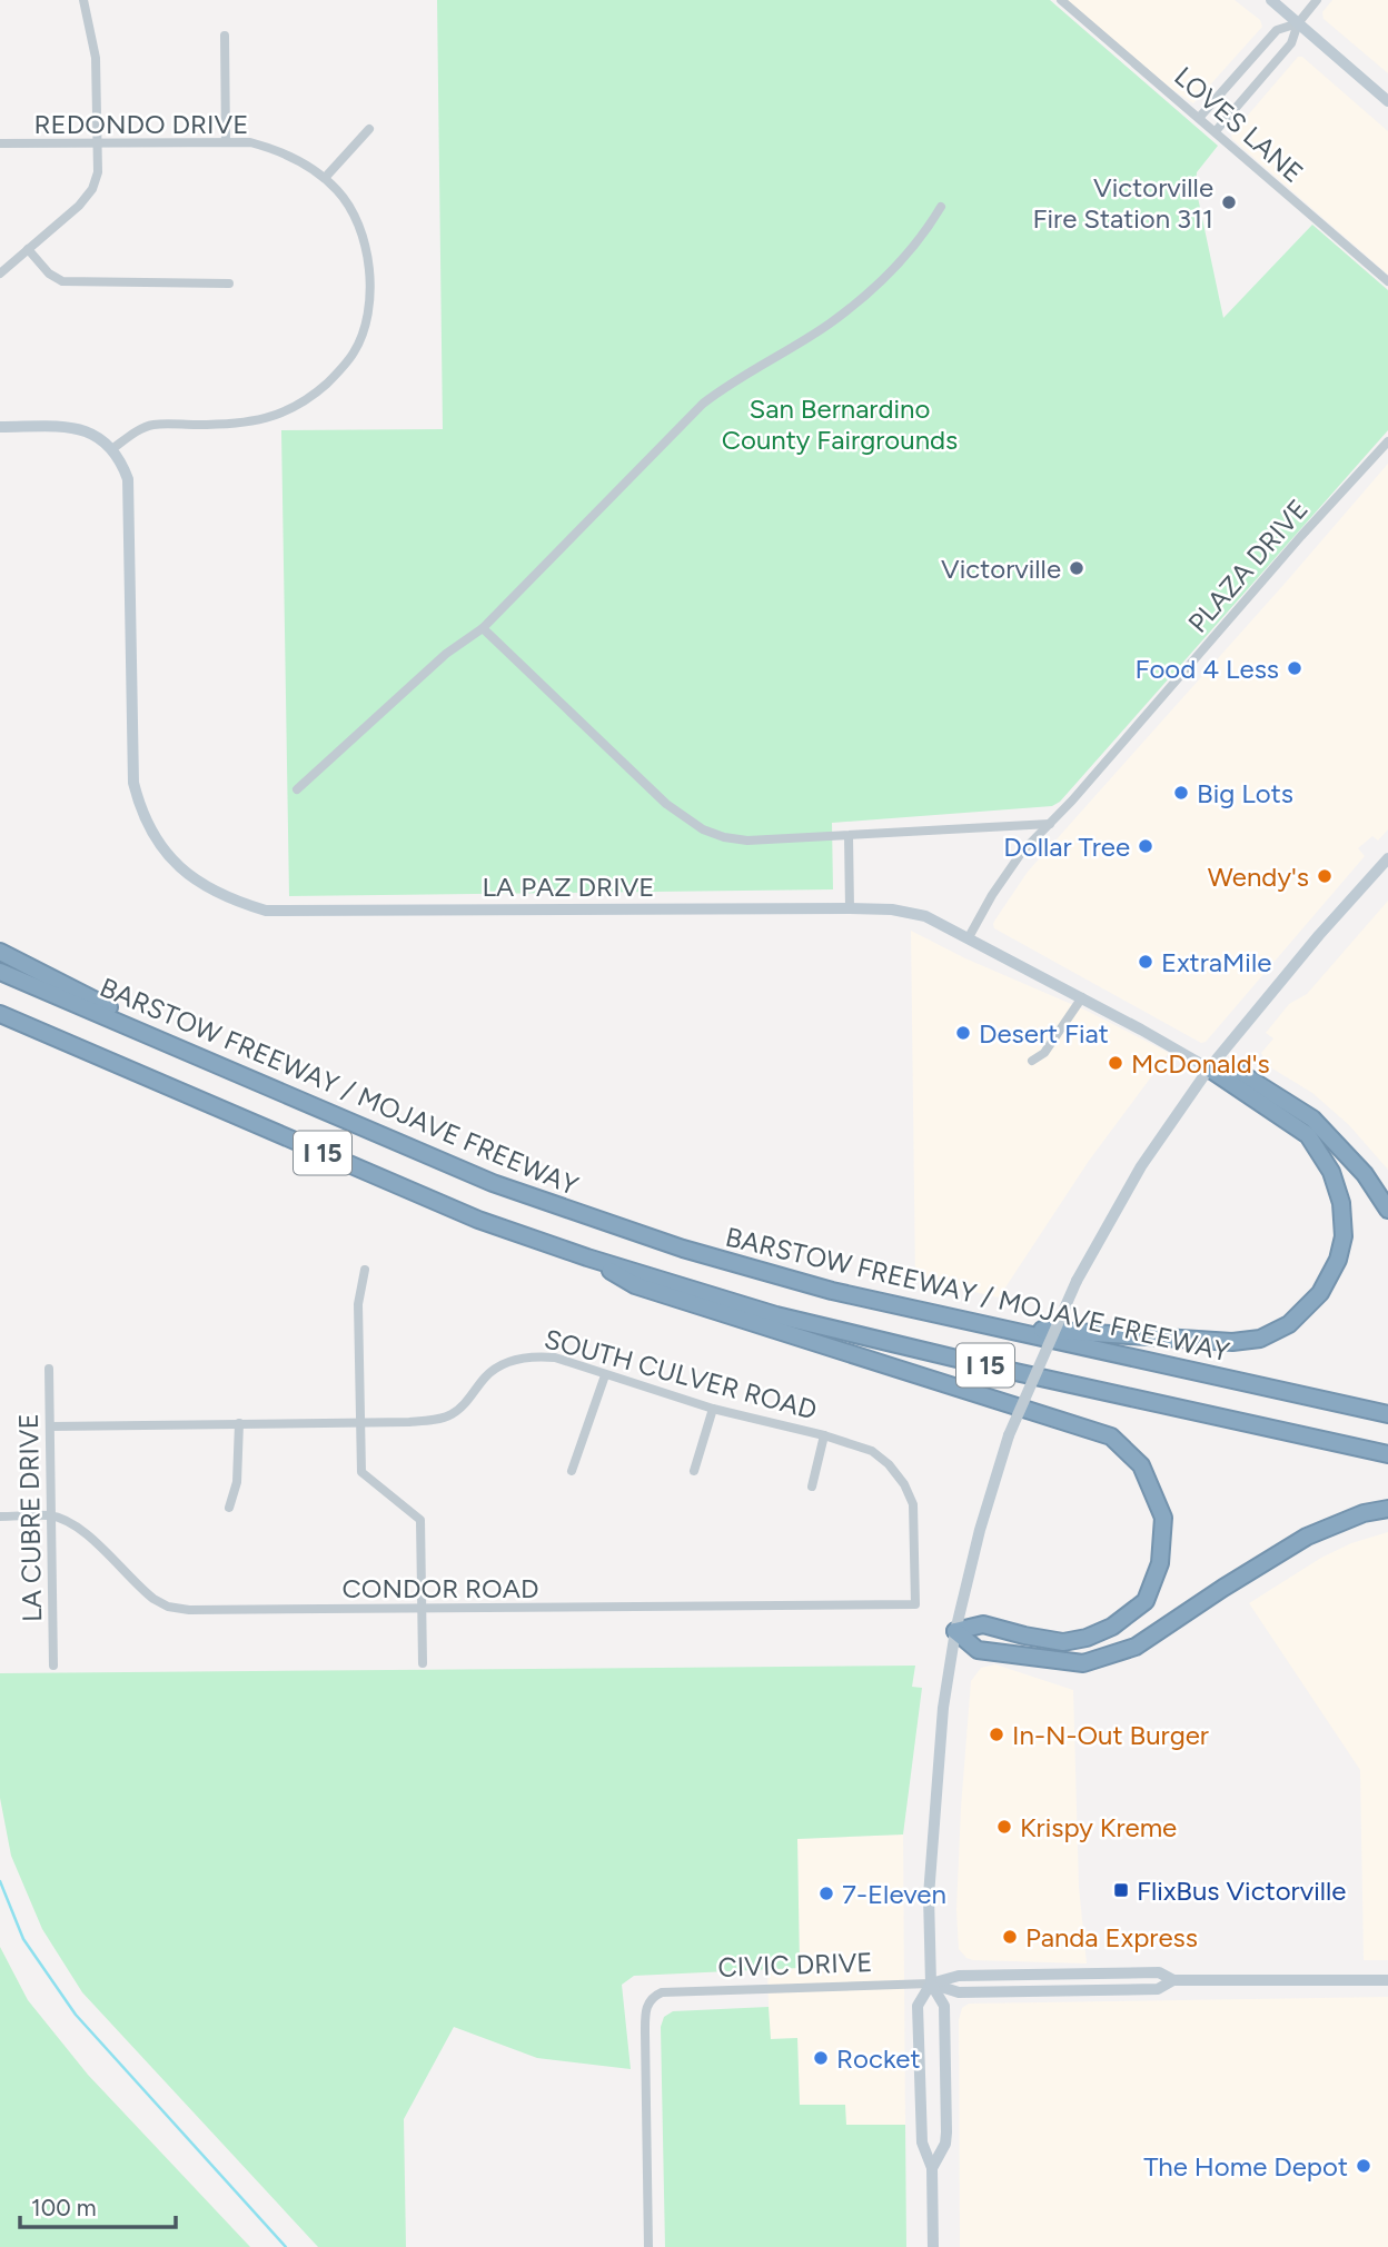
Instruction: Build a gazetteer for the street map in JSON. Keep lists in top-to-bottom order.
{
  "streets": {
    "highway": ["BARSTOW FREEWAY / MOJAVE FREEWAY", "I 15"],
    "street": [
      "REDONDO DRIVE",
      "LOVES LANE",
      "PLAZA DRIVE",
      "LA PAZ DRIVE",
      "SOUTH CULVER ROAD",
      "LA CUBRE DRIVE",
      "CONDOR ROAD",
      "CIVIC DRIVE"
    ]
  },
  "crossings": [
    ["REDONDO DRIVE", "LA PAZ DRIVE"],
    ["PLAZA DRIVE", "LA PAZ DRIVE"],
    ["SOUTH CULVER ROAD", "LA CUBRE DRIVE"],
    ["SOUTH CULVER ROAD", "CONDOR ROAD"],
    ["LA CUBRE DRIVE", "CONDOR ROAD"]
  ],
  "parks": ["San Bernardino County Fairgrounds"],
  "places": {
    "other": [
      "Victorville Fire Station 311",
      "Victorville",
      "Food 4 Less",
      "Big Lots",
      "Dollar Tree",
      "Wendy's",
      "ExtraMile",
      "Desert Fiat",
      "McDonald's",
      "In-N-Out Burger",
      "Krispy Kreme",
      "7-Eleven",
      "Panda Express",
      "Rocket",
      "The Home Depot"
    ],
    "transit": ["FlixBus Victorville"]
  },
  "scale_bar": "100 m"
}
